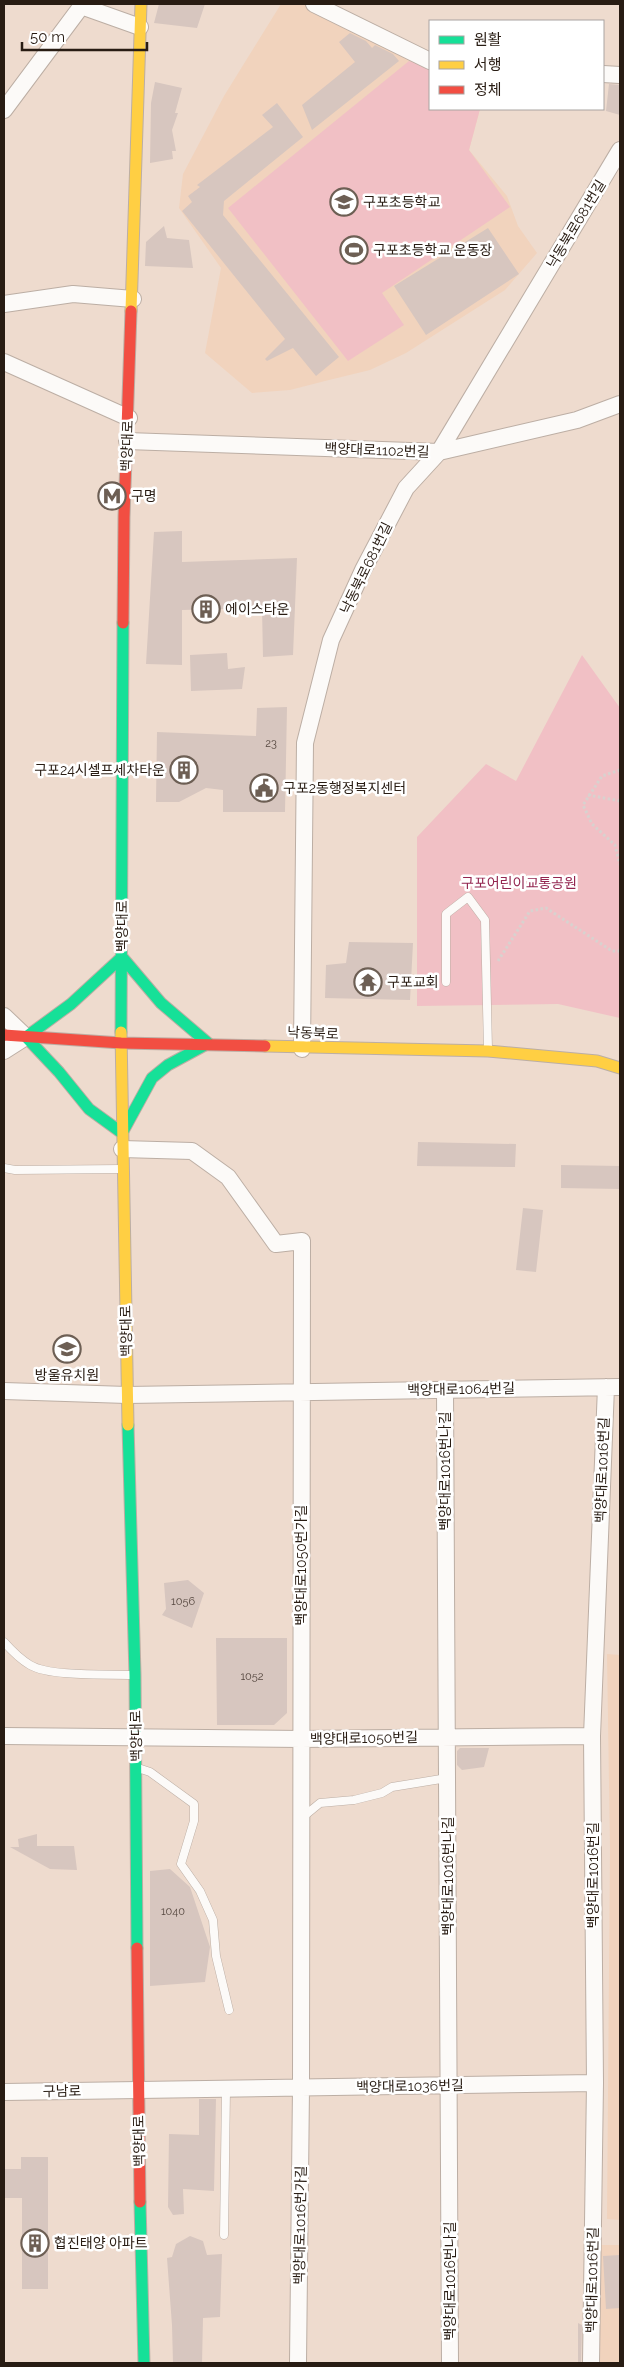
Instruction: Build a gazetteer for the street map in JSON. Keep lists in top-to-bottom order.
{
  "streets": {
    "main road": ["백양대로", "낙동북로"],
    "street": [
      "낙동북로681번길",
      "백양대로1102번길",
      "백양대로1064번길",
      "백양대로1016번길",
      "백양대로1016번나길",
      "백양대로1050번가길",
      "백양대로1050번길",
      "백양대로1036번길",
      "구남로",
      "백양대로1016번가길"
    ]
  },
  "crossings": [
    ["낙동북로681번길", "백양대로1102번길"],
    ["낙동북로681번길", "낙동북로"],
    ["백양대로", "백양대로1102번길"],
    ["백양대로", "낙동북로"],
    ["백양대로", "백양대로1064번길"],
    ["백양대로", "백양대로1050번길"],
    ["백양대로", "백양대로1036번길"],
    ["백양대로1064번길", "백양대로1016번길"],
    ["백양대로1064번길", "백양대로1016번나길"],
    ["백양대로1064번길", "백양대로1050번가길"],
    ["백양대로1016번길", "백양대로1050번길"],
    ["백양대로1016번길", "백양대로1036번길"],
    ["백양대로1016번나길", "백양대로1050번길"],
    ["백양대로1016번나길", "백양대로1036번길"],
    ["백양대로1050번가길", "백양대로1050번길"],
    ["백양대로1050번가길", "백양대로1016번가길"],
    ["백양대로1036번길", "구남로"],
    ["백양대로1036번길", "백양대로1016번가길"]
  ],
  "parks": ["구포어린이교통공원"],
  "places": {
    "school or university": ["구포초등학교", "방울유치원"],
    "sports": ["구포초등학교 운동장"],
    "metro station": ["구명"],
    "building": ["에이스타운", "구포24시셀프세차타운", "협진태양 아파트"],
    "public building": ["구포2동행정복지센터"],
    "temple": ["구포교회"]
  },
  "house_numbers": [
    "23",
    "1056",
    "1052",
    "1040"
  ],
  "legend": ["원활", "서행", "정체"],
  "scale_bar": "50 m"
}
